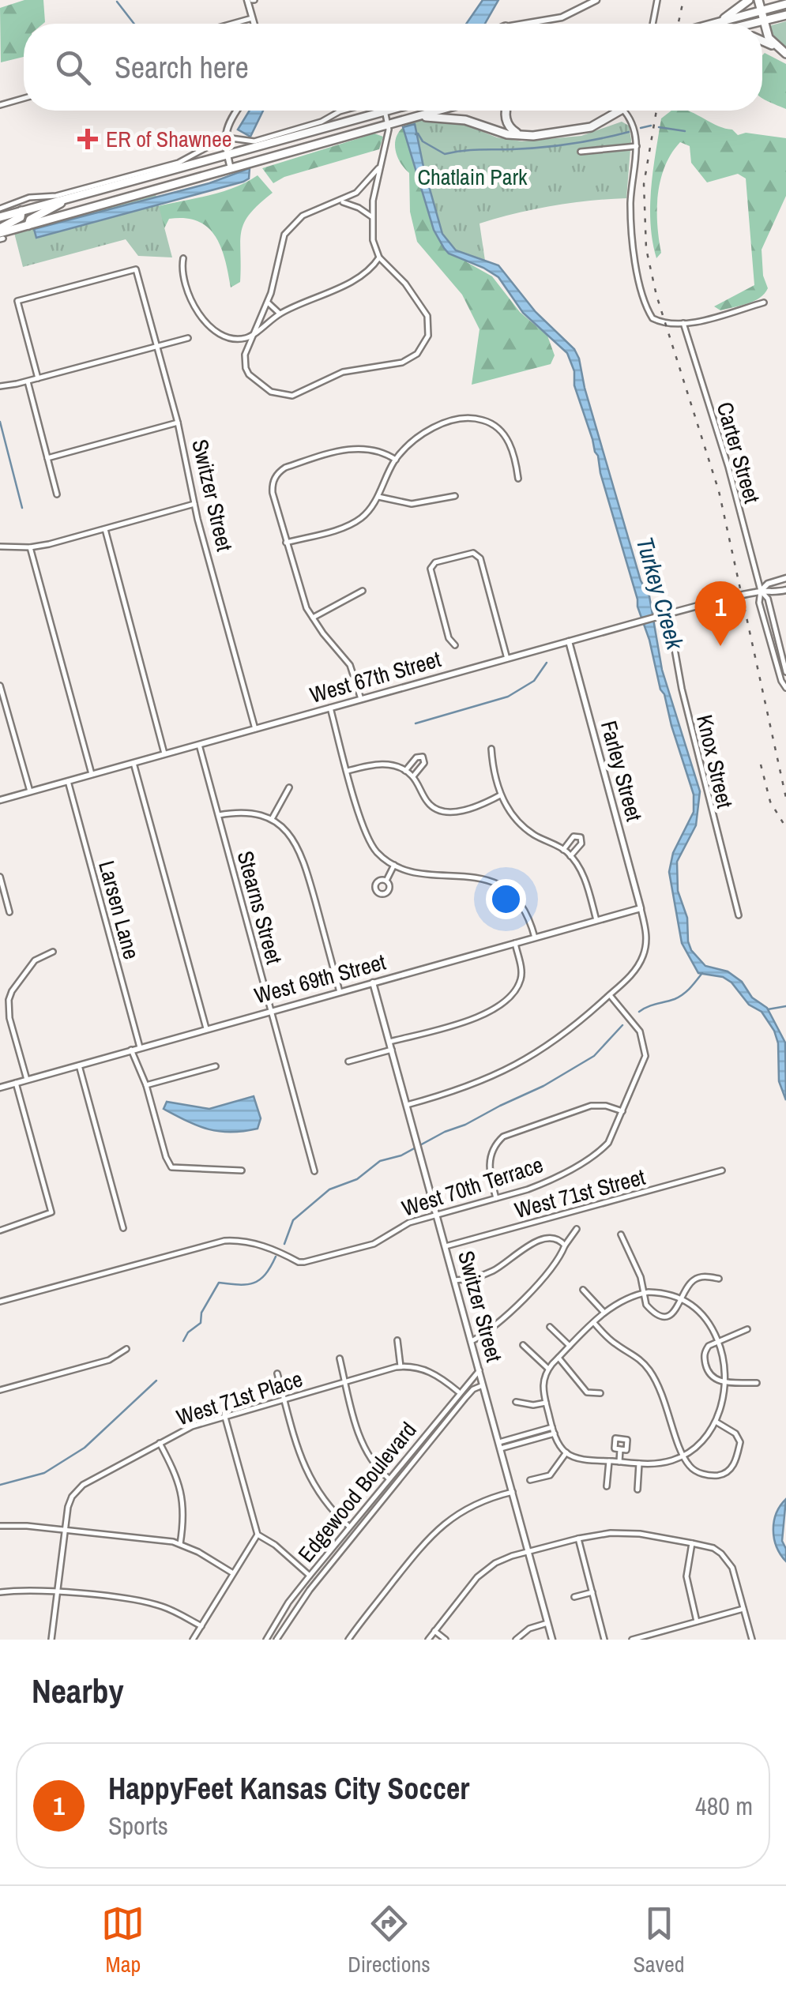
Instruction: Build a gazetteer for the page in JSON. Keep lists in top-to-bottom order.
{
  "streets": {
    "street": [
      "Carter Street",
      "Switzer Street",
      "West 67th Street",
      "Knox Street",
      "Farley Street",
      "Stearns Street",
      "Larsen Lane",
      "West 69th Street",
      "West 70th Terrace",
      "West 71st Street",
      "West 71st Place",
      "Edgewood Boulevard"
    ]
  },
  "crossings": [
    ["Carter Street", "West 67th Street"],
    ["Switzer Street", "West 67th Street"],
    ["Switzer Street", "West 69th Street"],
    ["Switzer Street", "West 70th Terrace"],
    ["Switzer Street", "West 71st Street"],
    ["Switzer Street", "Edgewood Boulevard"],
    ["West 67th Street", "Knox Street"],
    ["West 67th Street", "Farley Street"],
    ["West 67th Street", "Stearns Street"],
    ["West 67th Street", "Larsen Lane"],
    ["Farley Street", "West 69th Street"],
    ["Stearns Street", "West 69th Street"],
    ["Larsen Lane", "West 69th Street"]
  ],
  "water": ["Turkey Creek"],
  "parks": ["Chatlain Park"],
  "places": {
    "health": ["ER of Shawnee"]
  },
  "page": {
    "search": "Search here",
    "pins": "1",
    "heading": "Nearby",
    "list": [
      {
        "mark": "1",
        "name": "HappyFeet Kansas City Soccer",
        "note": "Sports",
        "value": "480 m"
      }
    ],
    "nav": ["Map", "Directions", "Saved"]
  }
}
